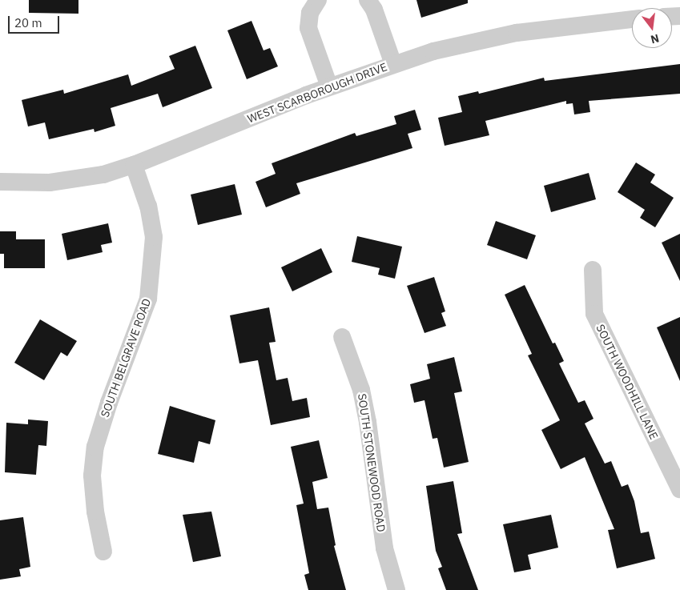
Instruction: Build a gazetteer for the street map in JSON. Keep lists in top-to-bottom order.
{
  "streets": {
    "street": [
      "WEST SCARBOROUGH DRIVE",
      "SOUTH BELGRAVE ROAD",
      "SOUTH WOODHILL LANE",
      "SOUTH STONEWOOD ROAD"
    ]
  },
  "crossings": [
    ["WEST SCARBOROUGH DRIVE", "SOUTH BELGRAVE ROAD"]
  ],
  "scale_bar": "20 m",
  "north": "bottom"
}
